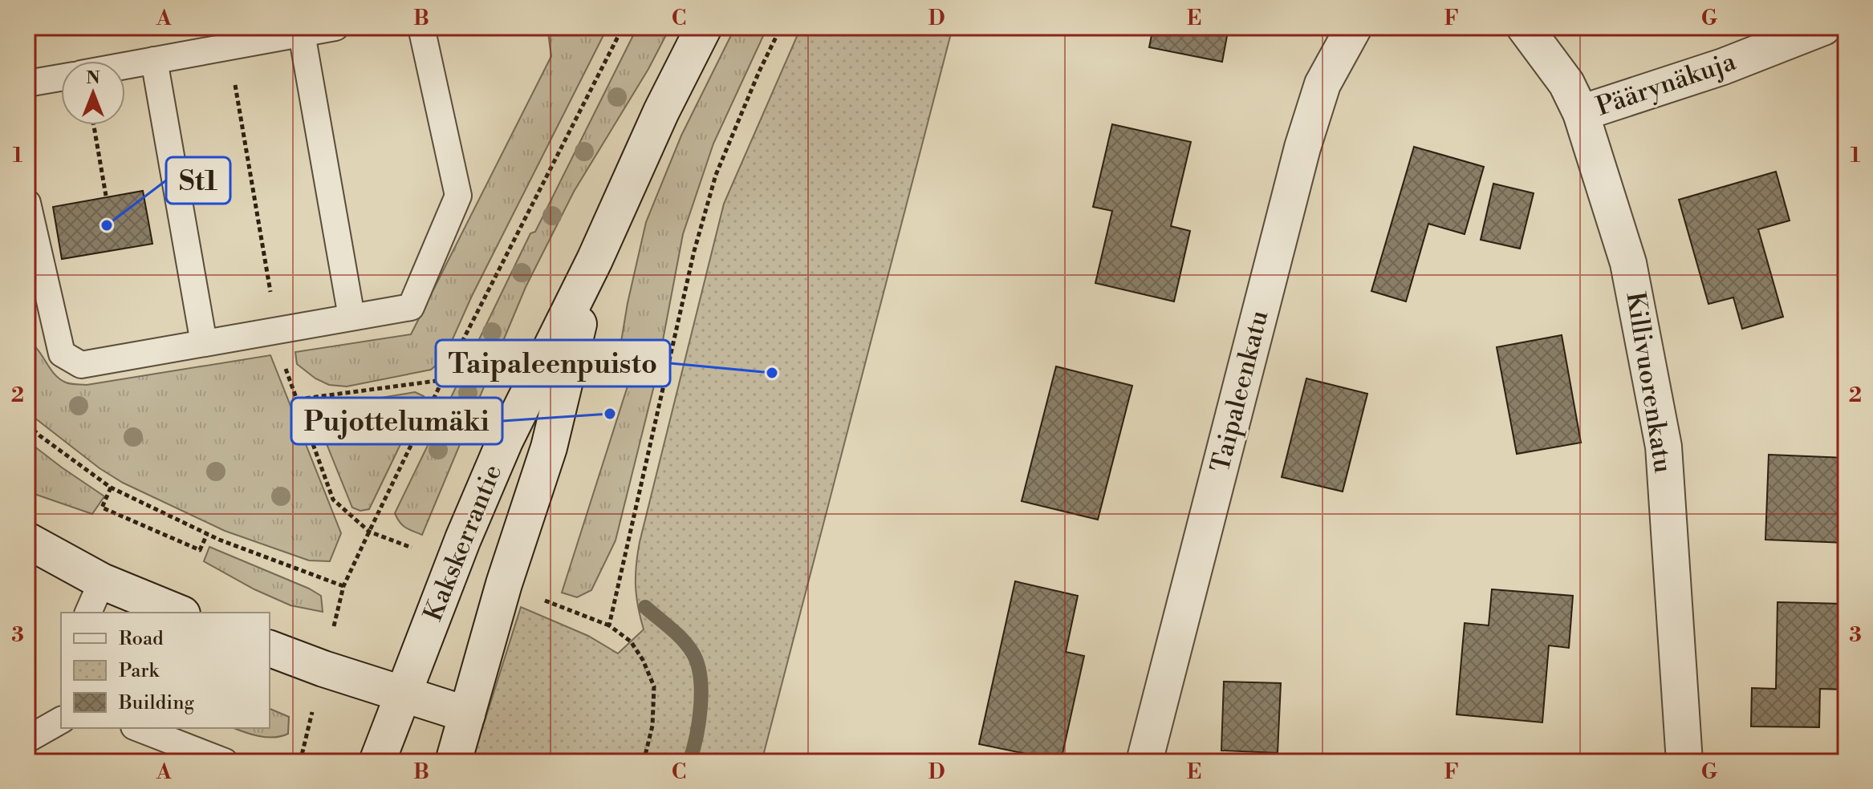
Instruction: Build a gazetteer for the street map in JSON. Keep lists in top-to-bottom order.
{
  "streets": {
    "street": [
      "Päärynäkuja",
      "Killivuorenkatu",
      "Taipaleenkatu",
      "Kakskerrantie"
    ]
  },
  "crossings": [
    ["Päärynäkuja", "Killivuorenkatu"]
  ],
  "places": ["St1", "Taipaleenpuisto", "Pujottelumäki"],
  "legend": ["Road", "Park", "Building"],
  "north": "top",
  "grid": {
    "columns": [
      "A",
      "B",
      "C",
      "D",
      "E",
      "F",
      "G"
    ],
    "rows": ["1", "2", "3"]
  }
}
